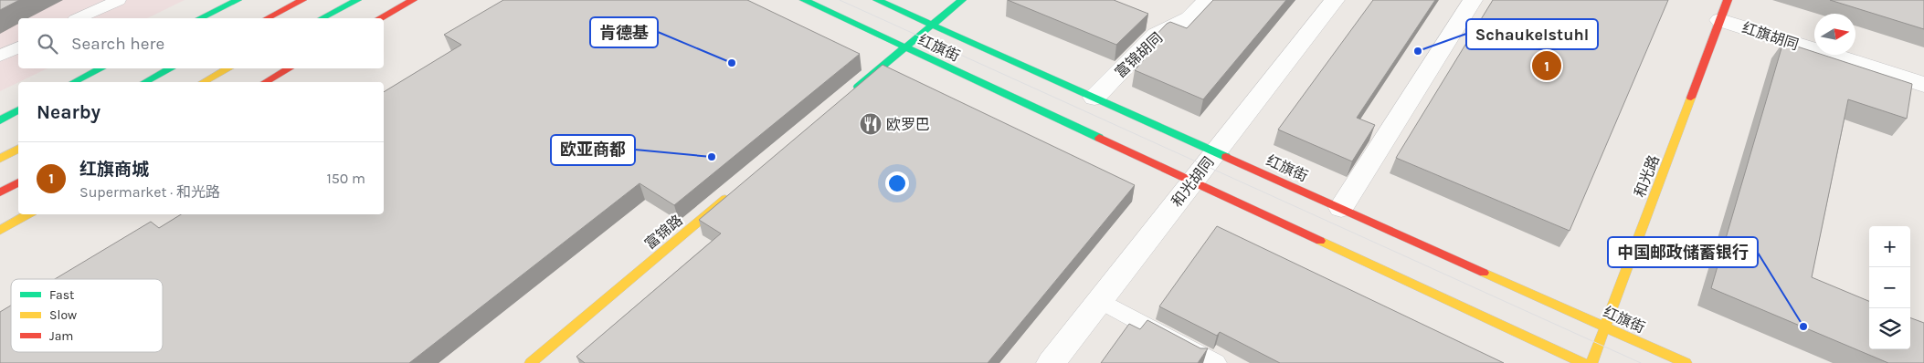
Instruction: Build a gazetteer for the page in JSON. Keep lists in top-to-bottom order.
{
  "streets": {
    "street": [
      "红旗胡同",
      "红旗街",
      "富锦胡同",
      "和光路",
      "和光胡同",
      "富锦路"
    ]
  },
  "crossings": [
    ["红旗胡同", "和光路"],
    ["红旗街", "富锦胡同"],
    ["红旗街", "和光路"],
    ["红旗街", "和光胡同"]
  ],
  "places": {
    "other": [
      "Schaukelstuhl",
      "肯德基",
      "欧亚商都",
      "中国邮政储蓄银行"
    ],
    "restaurant": ["欧罗巴"]
  },
  "legend": ["Fast", "Slow", "Jam"],
  "north": "right",
  "page": {
    "search": "Search here",
    "pins": "1",
    "heading": "Nearby",
    "list": [
      {
        "mark": "1",
        "name": "红旗商城",
        "note": "Supermarket · 和光路",
        "value": "150 m"
      }
    ],
    "map_buttons": ["+", "−"]
  }
}
